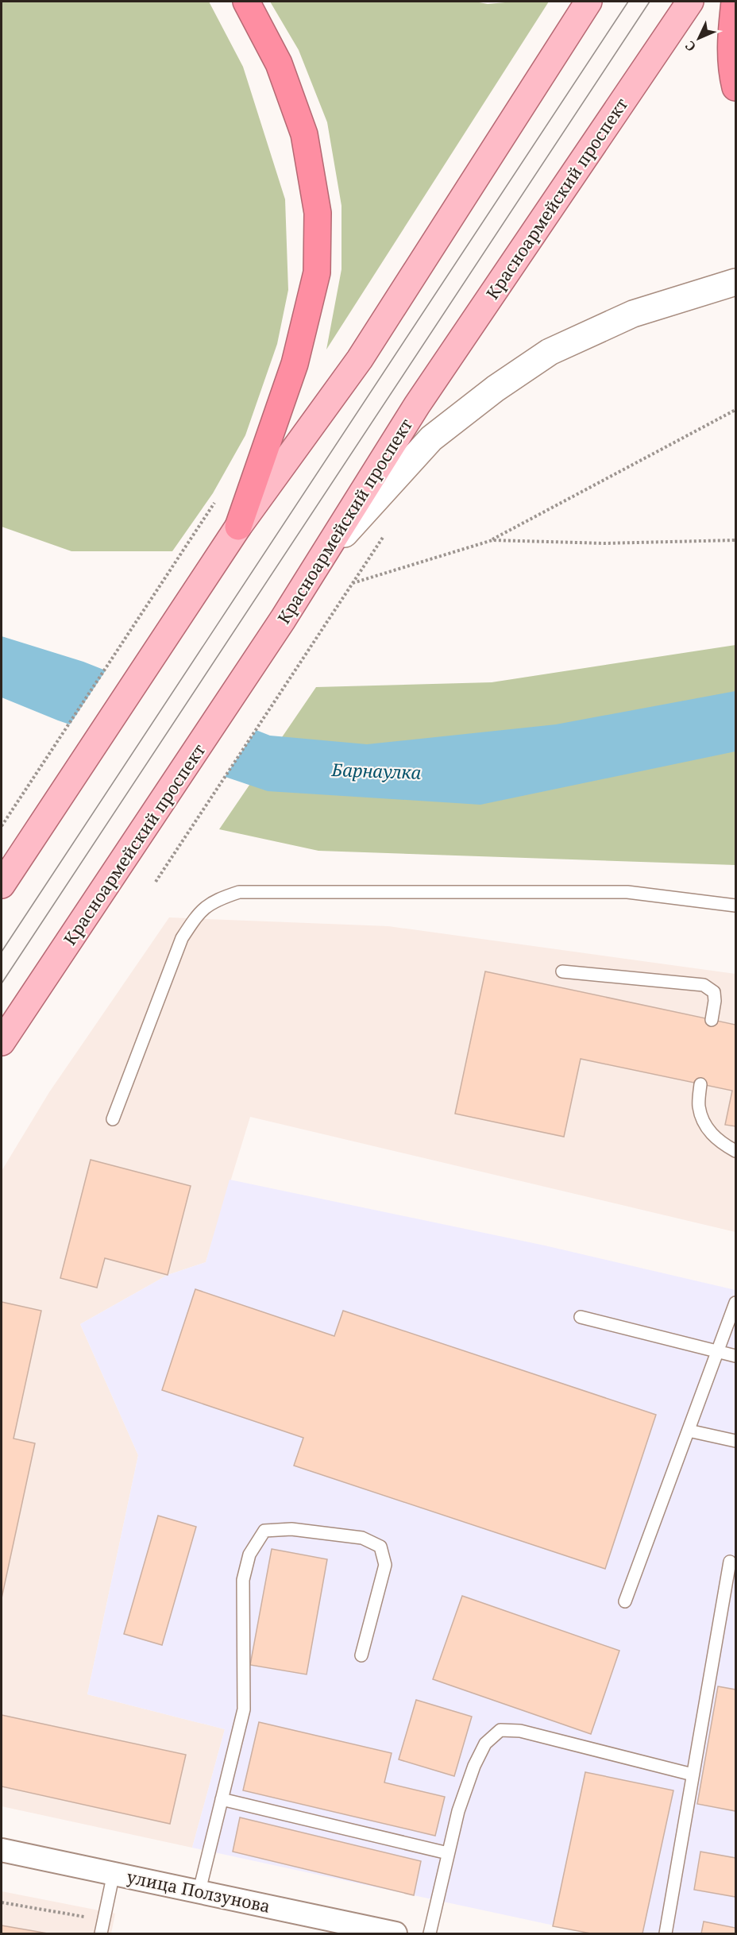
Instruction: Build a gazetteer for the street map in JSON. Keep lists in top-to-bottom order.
{
  "streets": {
    "main road": ["Красноармейский проспект"],
    "street": ["улица Ползунова"]
  },
  "water": ["Барнаулка"],
  "north": "bottom left"
}
